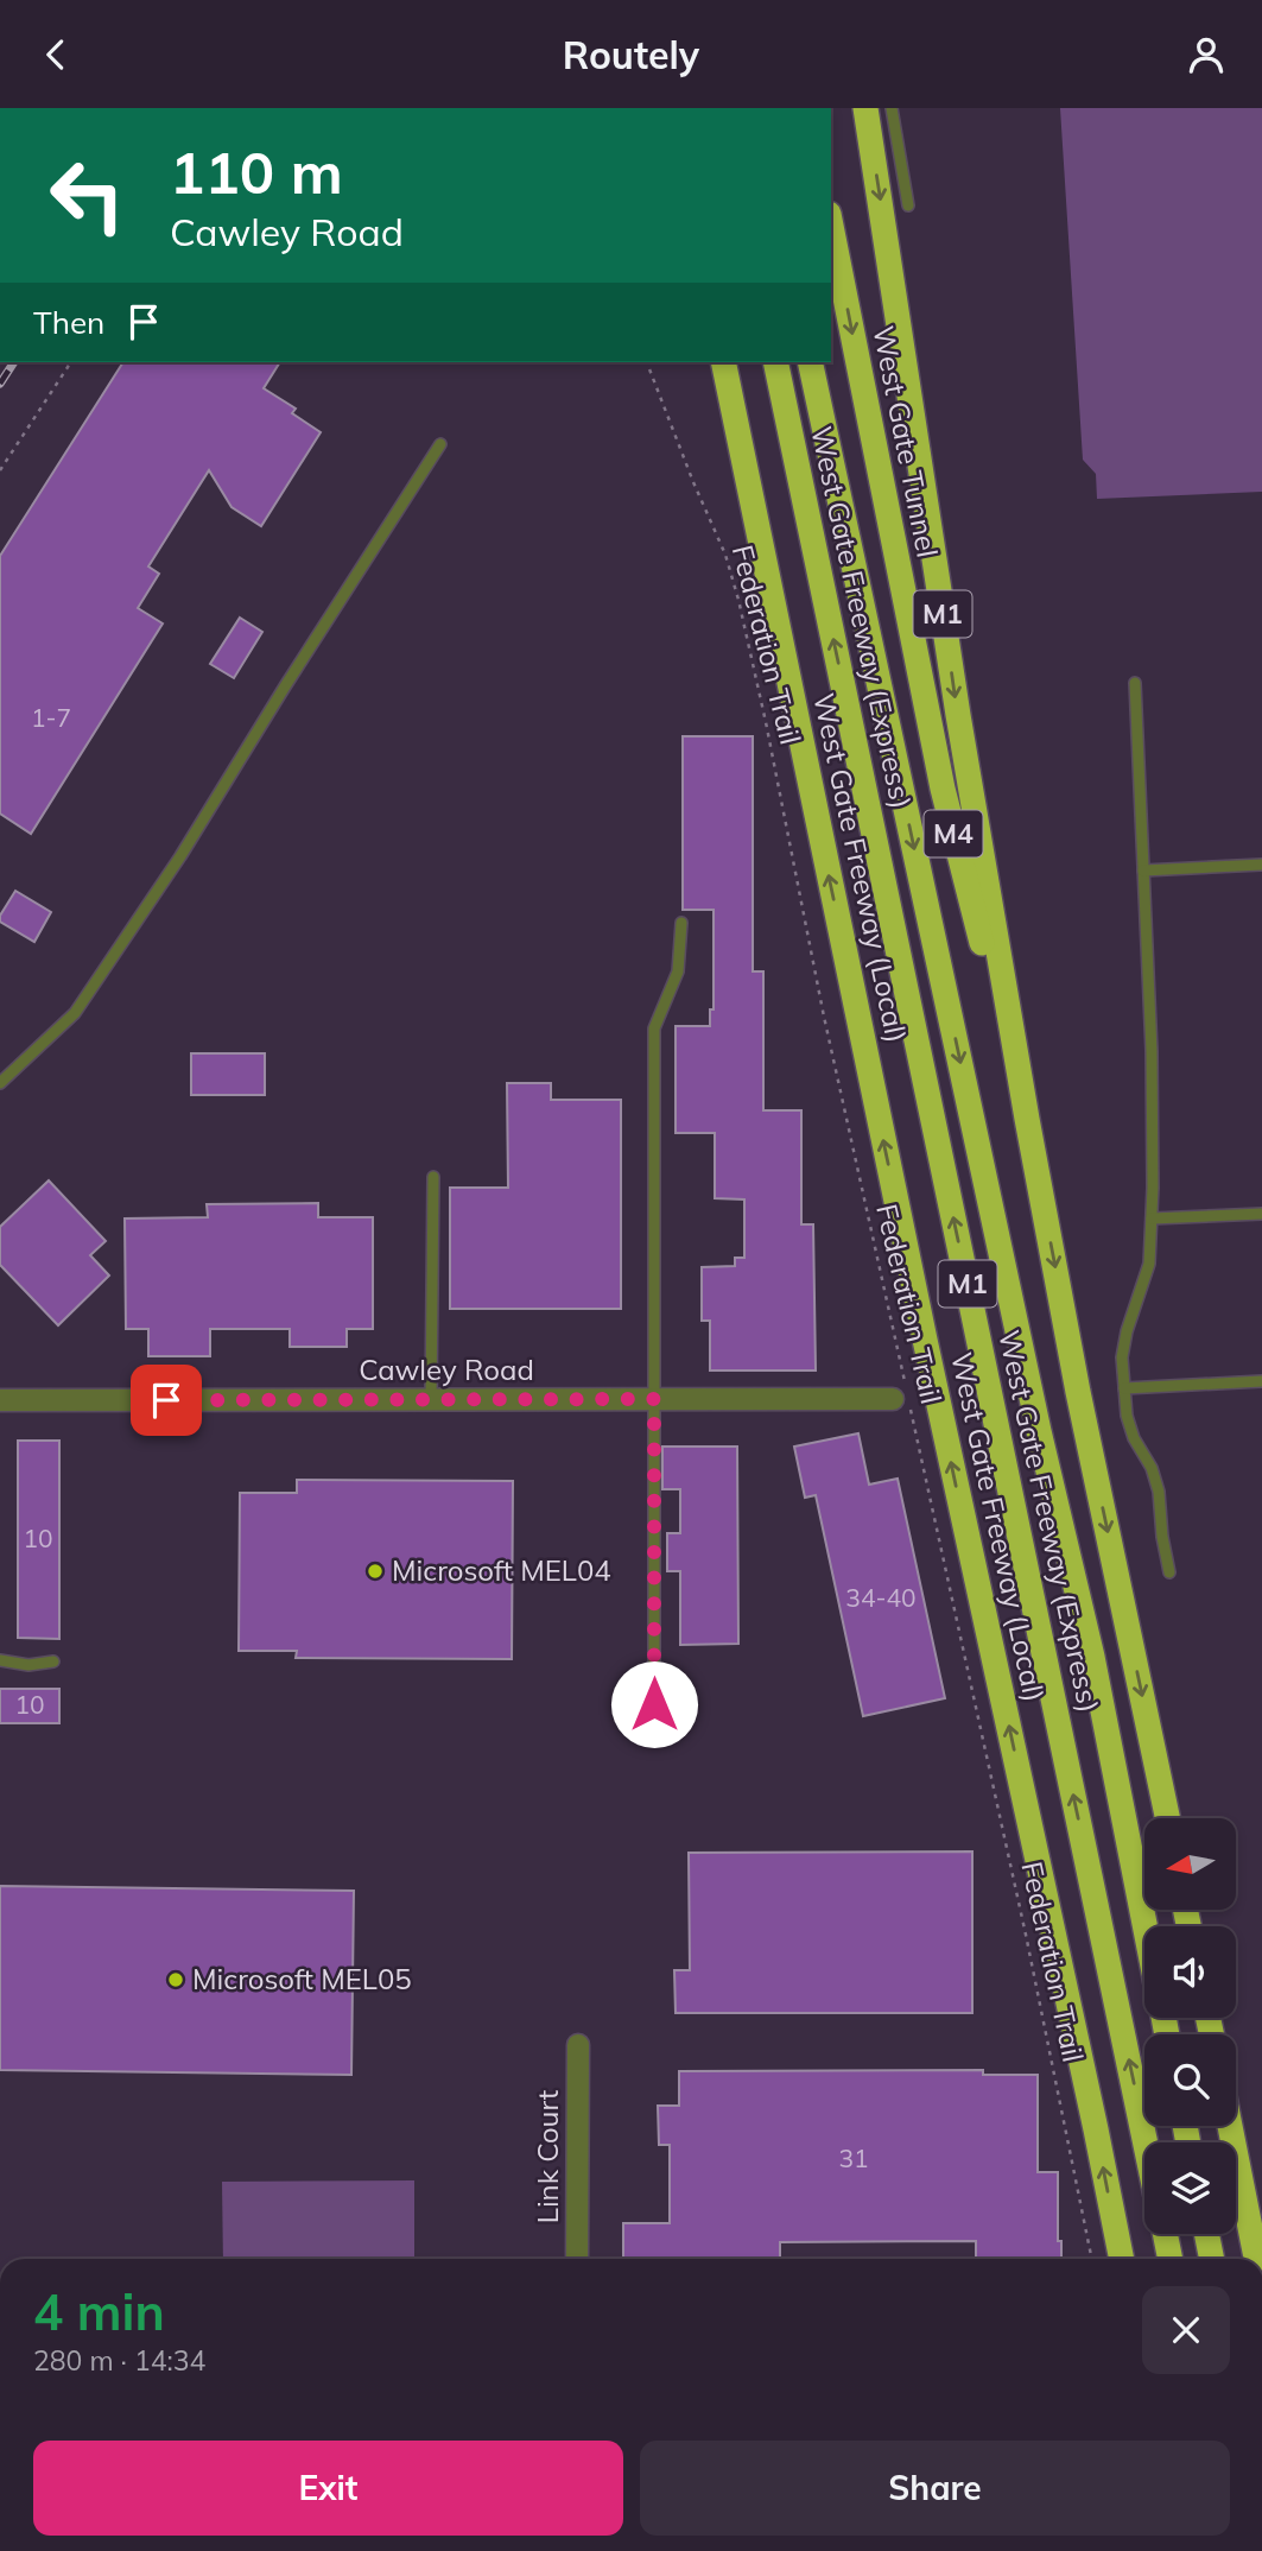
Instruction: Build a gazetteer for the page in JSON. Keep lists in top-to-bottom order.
{
  "streets": {
    "highway": [
      "West Gate Tunnel",
      "M1",
      "West Gate Freeway (Express)",
      "M4",
      "West Gate Freeway (Local)"
    ],
    "street": ["Cawley Road", "Link Court"],
    "path": ["Federation Trail"]
  },
  "crossings": [
    ["West Gate Tunnel", "M1"],
    ["Federation Trail", "Cawley Road"]
  ],
  "places": ["Microsoft MEL04", "Microsoft MEL05"],
  "house_numbers": [
    "1-7",
    "10",
    "34-40",
    "10",
    "31"
  ],
  "north": "left",
  "page": {
    "header": "Routely",
    "turn": ["110 m", "Cawley Road"],
    "then": "Then",
    "heading": ["4 min", "280 m · 14:34"],
    "buttons": ["Exit", "Share"]
  }
}
